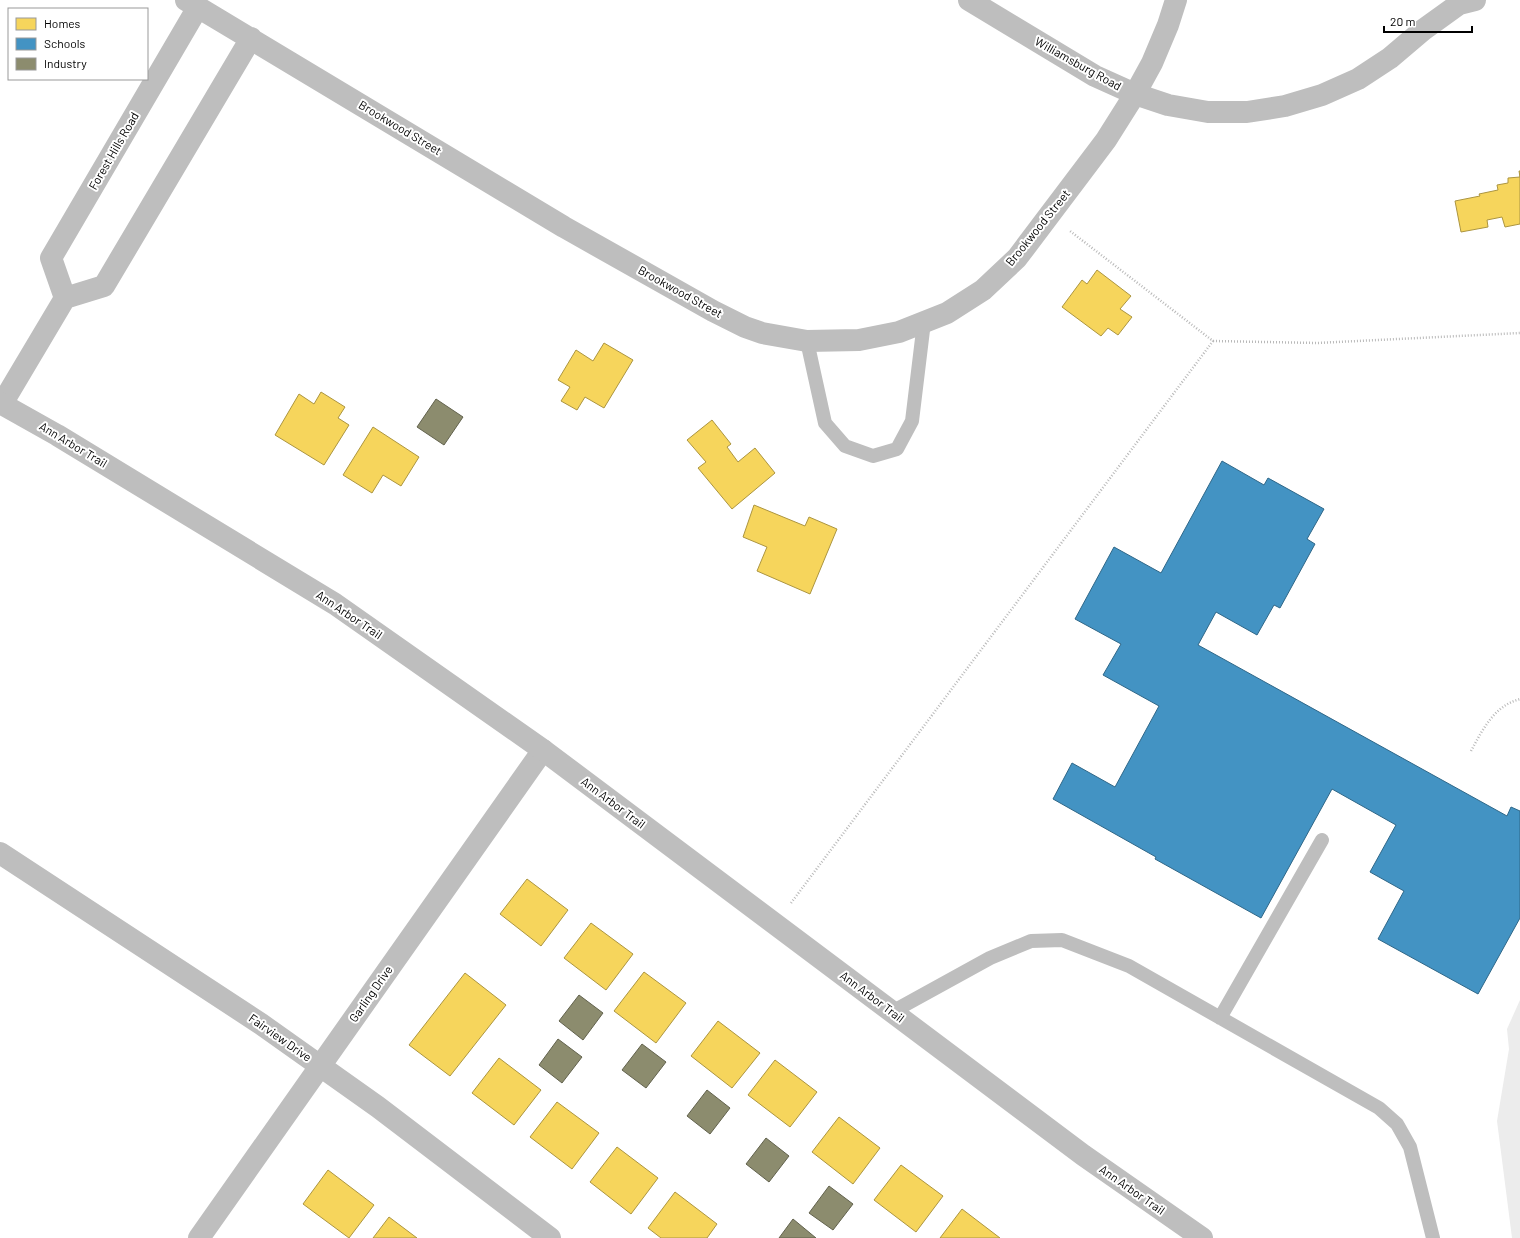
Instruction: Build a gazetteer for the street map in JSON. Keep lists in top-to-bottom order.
{
  "streets": {
    "street": [
      "Williamsburg Road",
      "Brookwood Street",
      "Forest Hills Road",
      "Ann Arbor Trail",
      "Garling Drive",
      "Fairview Drive"
    ]
  },
  "crossings": [
    ["Williamsburg Road", "Brookwood Street"],
    ["Brookwood Street", "Forest Hills Road"],
    ["Ann Arbor Trail", "Garling Drive"],
    ["Garling Drive", "Fairview Drive"]
  ],
  "legend": ["Homes", "Schools", "Industry"],
  "scale_bar": "20 m"
}
